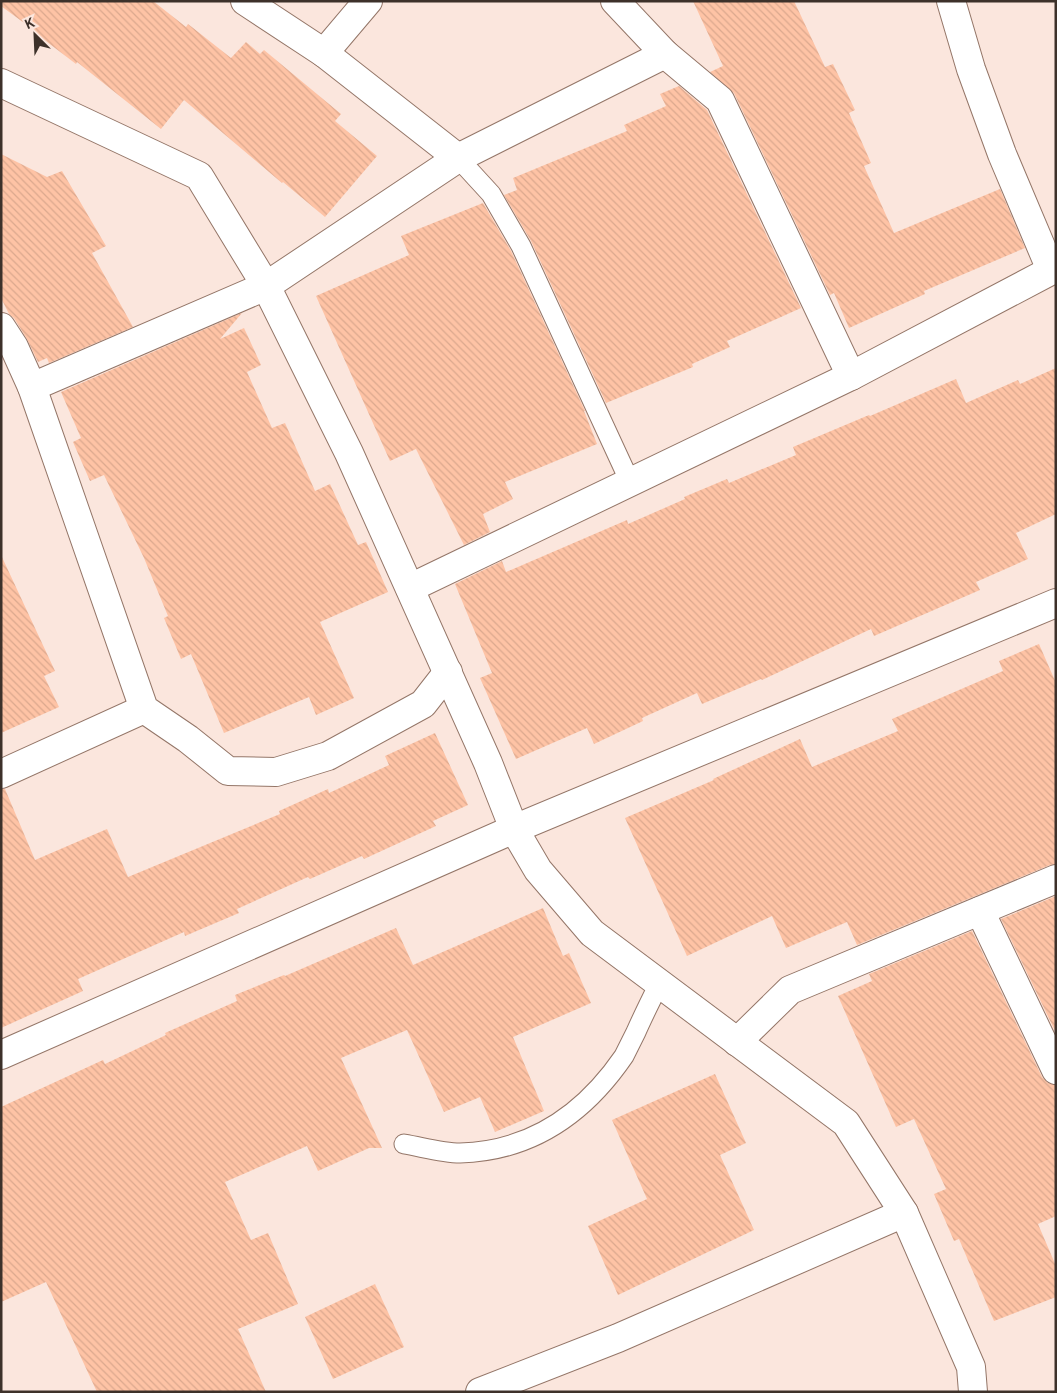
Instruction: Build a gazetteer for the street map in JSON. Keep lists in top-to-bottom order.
{
  "north": "top left"
}
